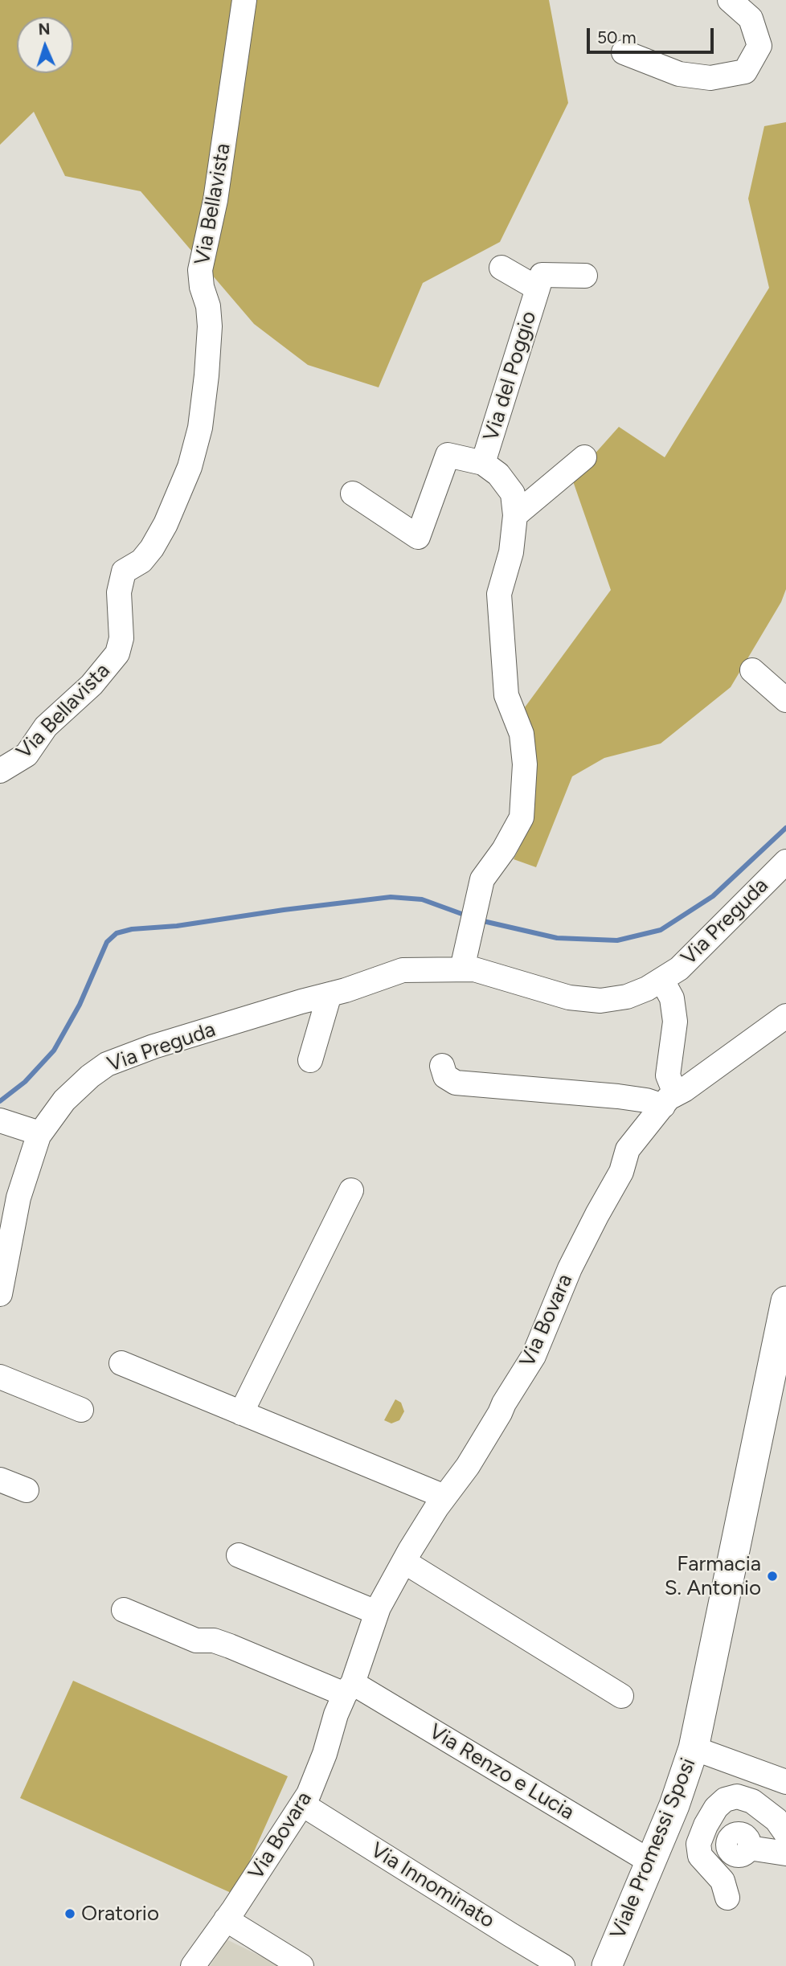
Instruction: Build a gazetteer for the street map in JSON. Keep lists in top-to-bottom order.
{
  "streets": {
    "main road": ["Viale Promessi Sposi"],
    "street": [
      "Via Bellavista",
      "Via del Poggio",
      "Via Preguda",
      "Via Bovara",
      "Via Renzo e Lucia",
      "Via Innominato"
    ]
  },
  "crossings": [
    ["Via del Poggio", "Via Preguda"],
    ["Via Preguda", "Via Bovara"],
    ["Via Bovara", "Via Renzo e Lucia"],
    ["Via Bovara", "Via Innominato"],
    ["Via Renzo e Lucia", "Viale Promessi Sposi"]
  ],
  "places": ["Farmacia S. Antonio", "Oratorio"],
  "scale_bar": "50 m",
  "north": "top"
}
